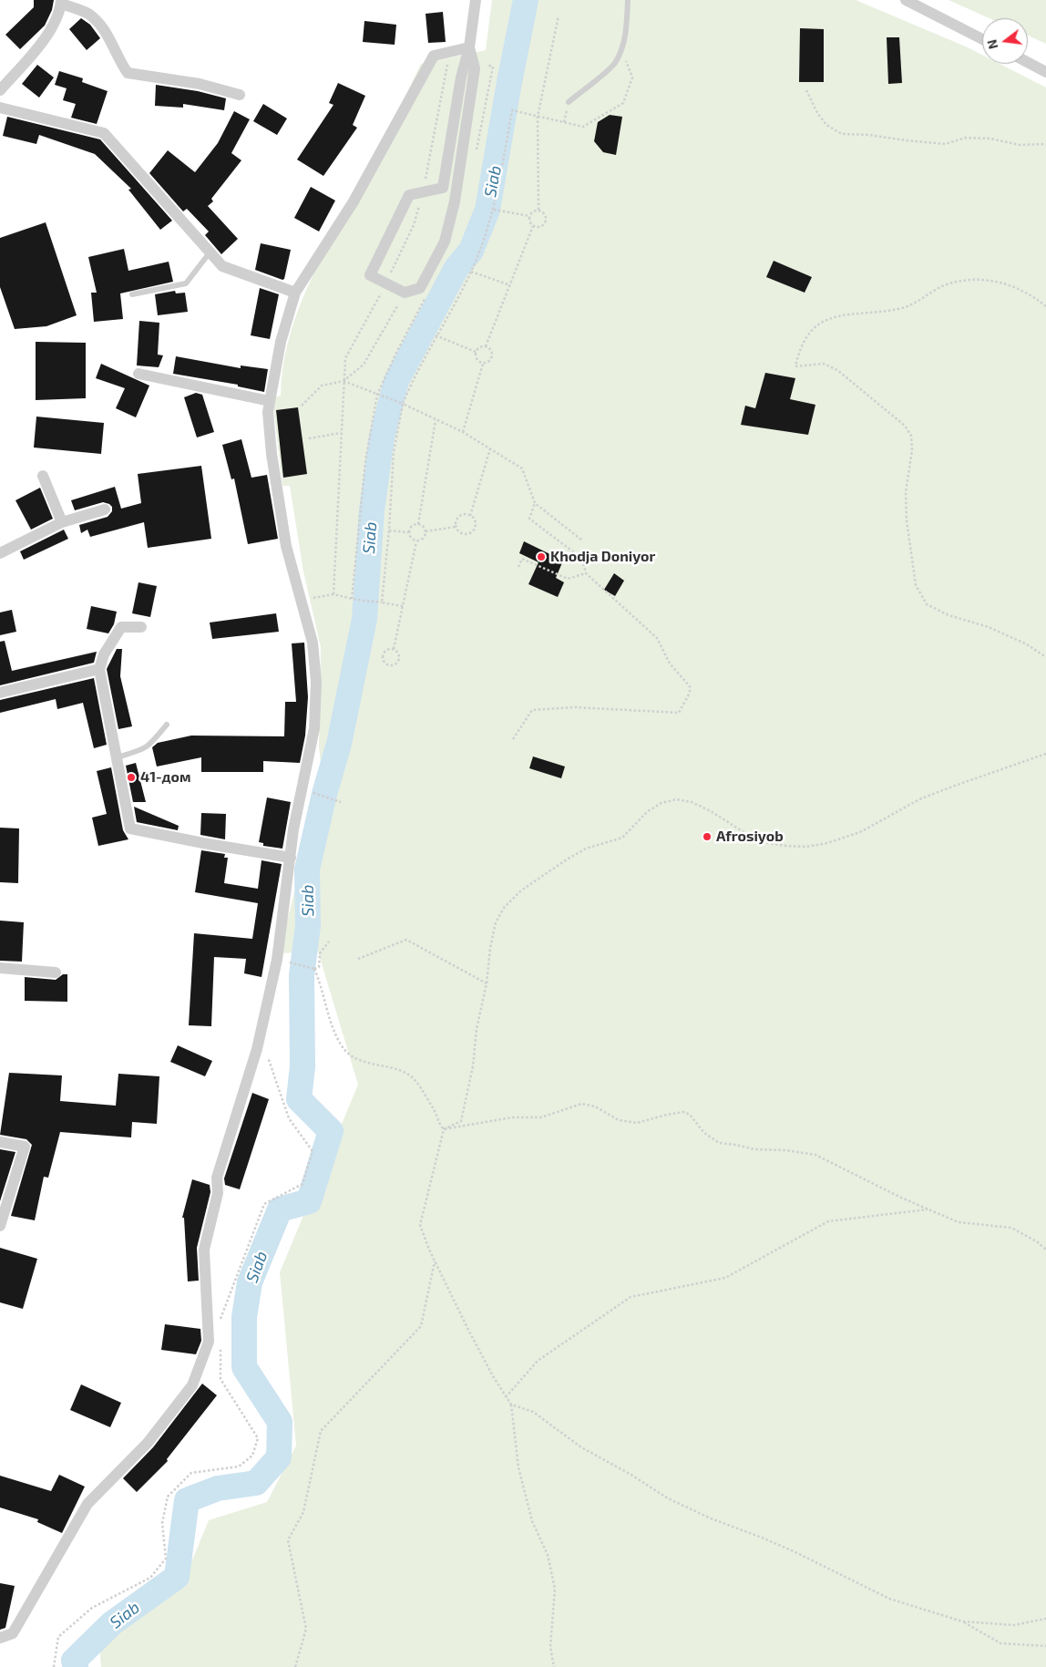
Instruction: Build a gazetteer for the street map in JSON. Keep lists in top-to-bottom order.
{
  "water": ["Siab"],
  "places": ["Khodja Doniyor", "41-дом", "Afrosiyob"],
  "north": "left"
}
